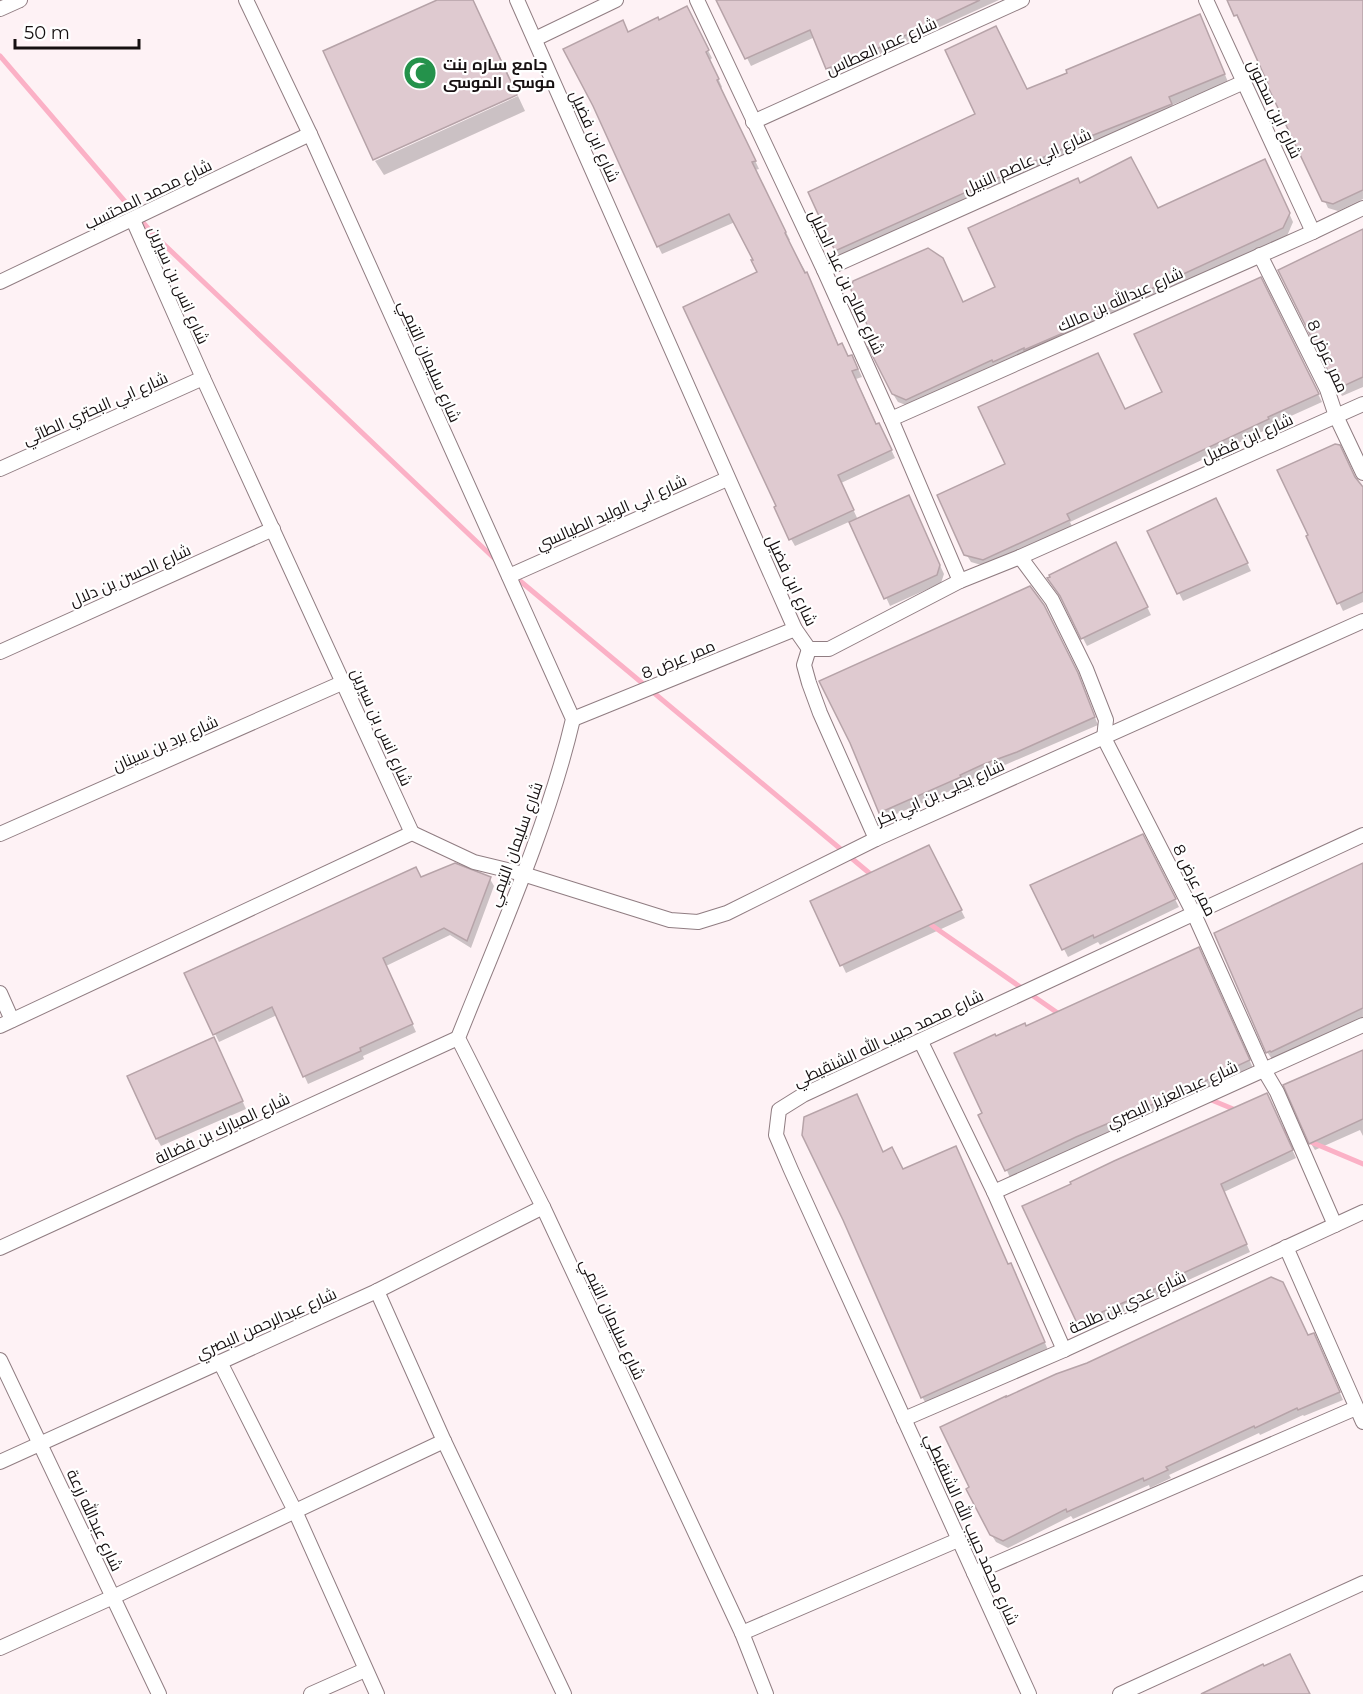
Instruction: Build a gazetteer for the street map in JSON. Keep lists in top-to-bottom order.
{
  "streets": {
    "street": [
      "شارع عمر العطاس",
      "شارع ابن سحنون",
      "شارع ابن فضيل",
      "شارع ابي عاصم النبيل",
      "شارع محمد المحتسب",
      "شارع صالح بن عبد الجليل",
      "شارع انس بن سيرين",
      "شارع عبدالله بن مالك",
      "ممر عرض 8",
      "شارع سليمان التيمي",
      "شارع ابي البحتري الطائي",
      "شارع ابي الوليد الطيالسي",
      "شارع الحسن بن دلال",
      "شارع برد بن سينان",
      "شارع يحيى بن ابي بكر",
      "شارع محمد حبيب الله الشنقيطي",
      "شارع عبدالعزيز البصري",
      "شارع المبارك بن فضالة",
      "شارع عدي بن طلحة",
      "شارع عبدالرحمن البصري",
      "شارع عبدالله زرعة"
    ]
  },
  "crossings": [
    ["شارع عمر العطاس", "شارع صالح بن عبد الجليل"],
    ["شارع ابن سحنون", "شارع ابي عاصم النبيل"],
    ["شارع ابن سحنون", "شارع عبدالله بن مالك"],
    ["شارع ابن فضيل", "شارع صالح بن عبد الجليل"],
    ["شارع ابن فضيل", "ممر عرض 8"],
    ["شارع ابن فضيل", "شارع ابي الوليد الطيالسي"],
    ["شارع ابي عاصم النبيل", "شارع صالح بن عبد الجليل"],
    ["شارع محمد المحتسب", "شارع انس بن سيرين"],
    ["شارع محمد المحتسب", "شارع سليمان التيمي"],
    ["شارع صالح بن عبد الجليل", "شارع عبدالله بن مالك"],
    ["شارع انس بن سيرين", "شارع ابي البحتري الطائي"],
    ["شارع انس بن سيرين", "شارع الحسن بن دلال"],
    ["شارع انس بن سيرين", "شارع برد بن سينان"],
    ["شارع انس بن سيرين", "شارع يحيى بن ابي بكر"],
    ["شارع عبدالله بن مالك", "ممر عرض 8"],
    ["ممر عرض 8", "شارع سليمان التيمي"],
    ["ممر عرض 8", "شارع يحيى بن ابي بكر"],
    ["ممر عرض 8", "شارع محمد حبيب الله الشنقيطي"],
    ["ممر عرض 8", "شارع عبدالعزيز البصري"],
    ["ممر عرض 8", "شارع عدي بن طلحة"],
    ["شارع سليمان التيمي", "شارع ابي الوليد الطيالسي"],
    ["شارع سليمان التيمي", "شارع يحيى بن ابي بكر"],
    ["شارع سليمان التيمي", "شارع المبارك بن فضالة"],
    ["شارع سليمان التيمي", "شارع عبدالرحمن البصري"],
    ["شارع محمد حبيب الله الشنقيطي", "شارع عدي بن طلحة"],
    ["شارع عبدالرحمن البصري", "شارع عبدالله زرعة"]
  ],
  "places": {
    "mosque": ["جامع ساره بنت موسى الموسى"]
  },
  "scale_bar": "50 m"
}
